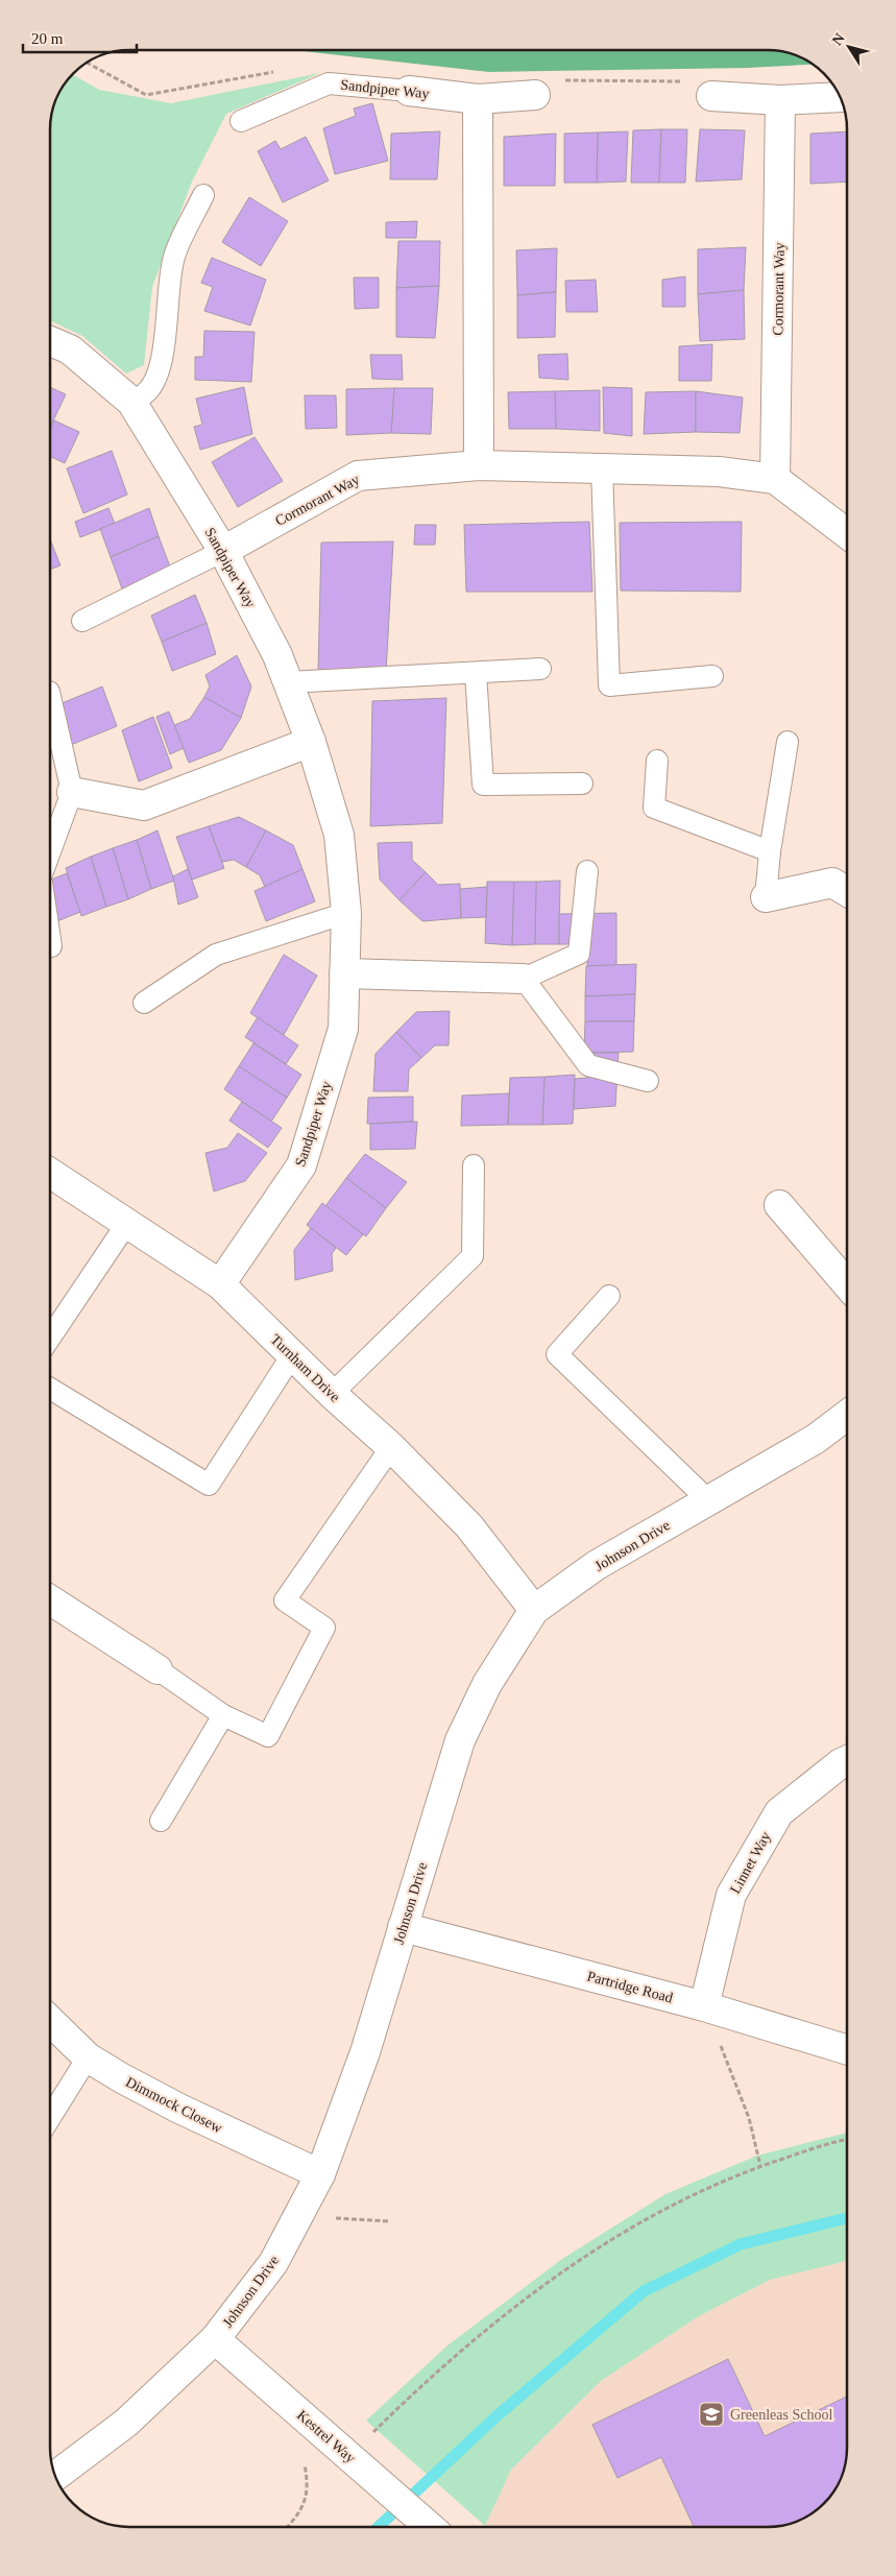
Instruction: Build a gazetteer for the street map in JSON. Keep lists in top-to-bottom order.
{
  "streets": {
    "street": [
      "Sandpiper Way",
      "Cormorant Way",
      "Turnham Drive",
      "Johnson Drive",
      "Linnet Way",
      "Partridge Road",
      "Dimmock Closew",
      "Kestrel Way"
    ]
  },
  "crossings": [
    ["Sandpiper Way", "Cormorant Way"],
    ["Sandpiper Way", "Turnham Drive"],
    ["Turnham Drive", "Johnson Drive"],
    ["Johnson Drive", "Partridge Road"],
    ["Johnson Drive", "Dimmock Closew"],
    ["Johnson Drive", "Kestrel Way"],
    ["Linnet Way", "Partridge Road"]
  ],
  "places": {
    "school or university": ["Greenleas School"]
  },
  "scale_bar": "20 m",
  "north": "top left"
}
